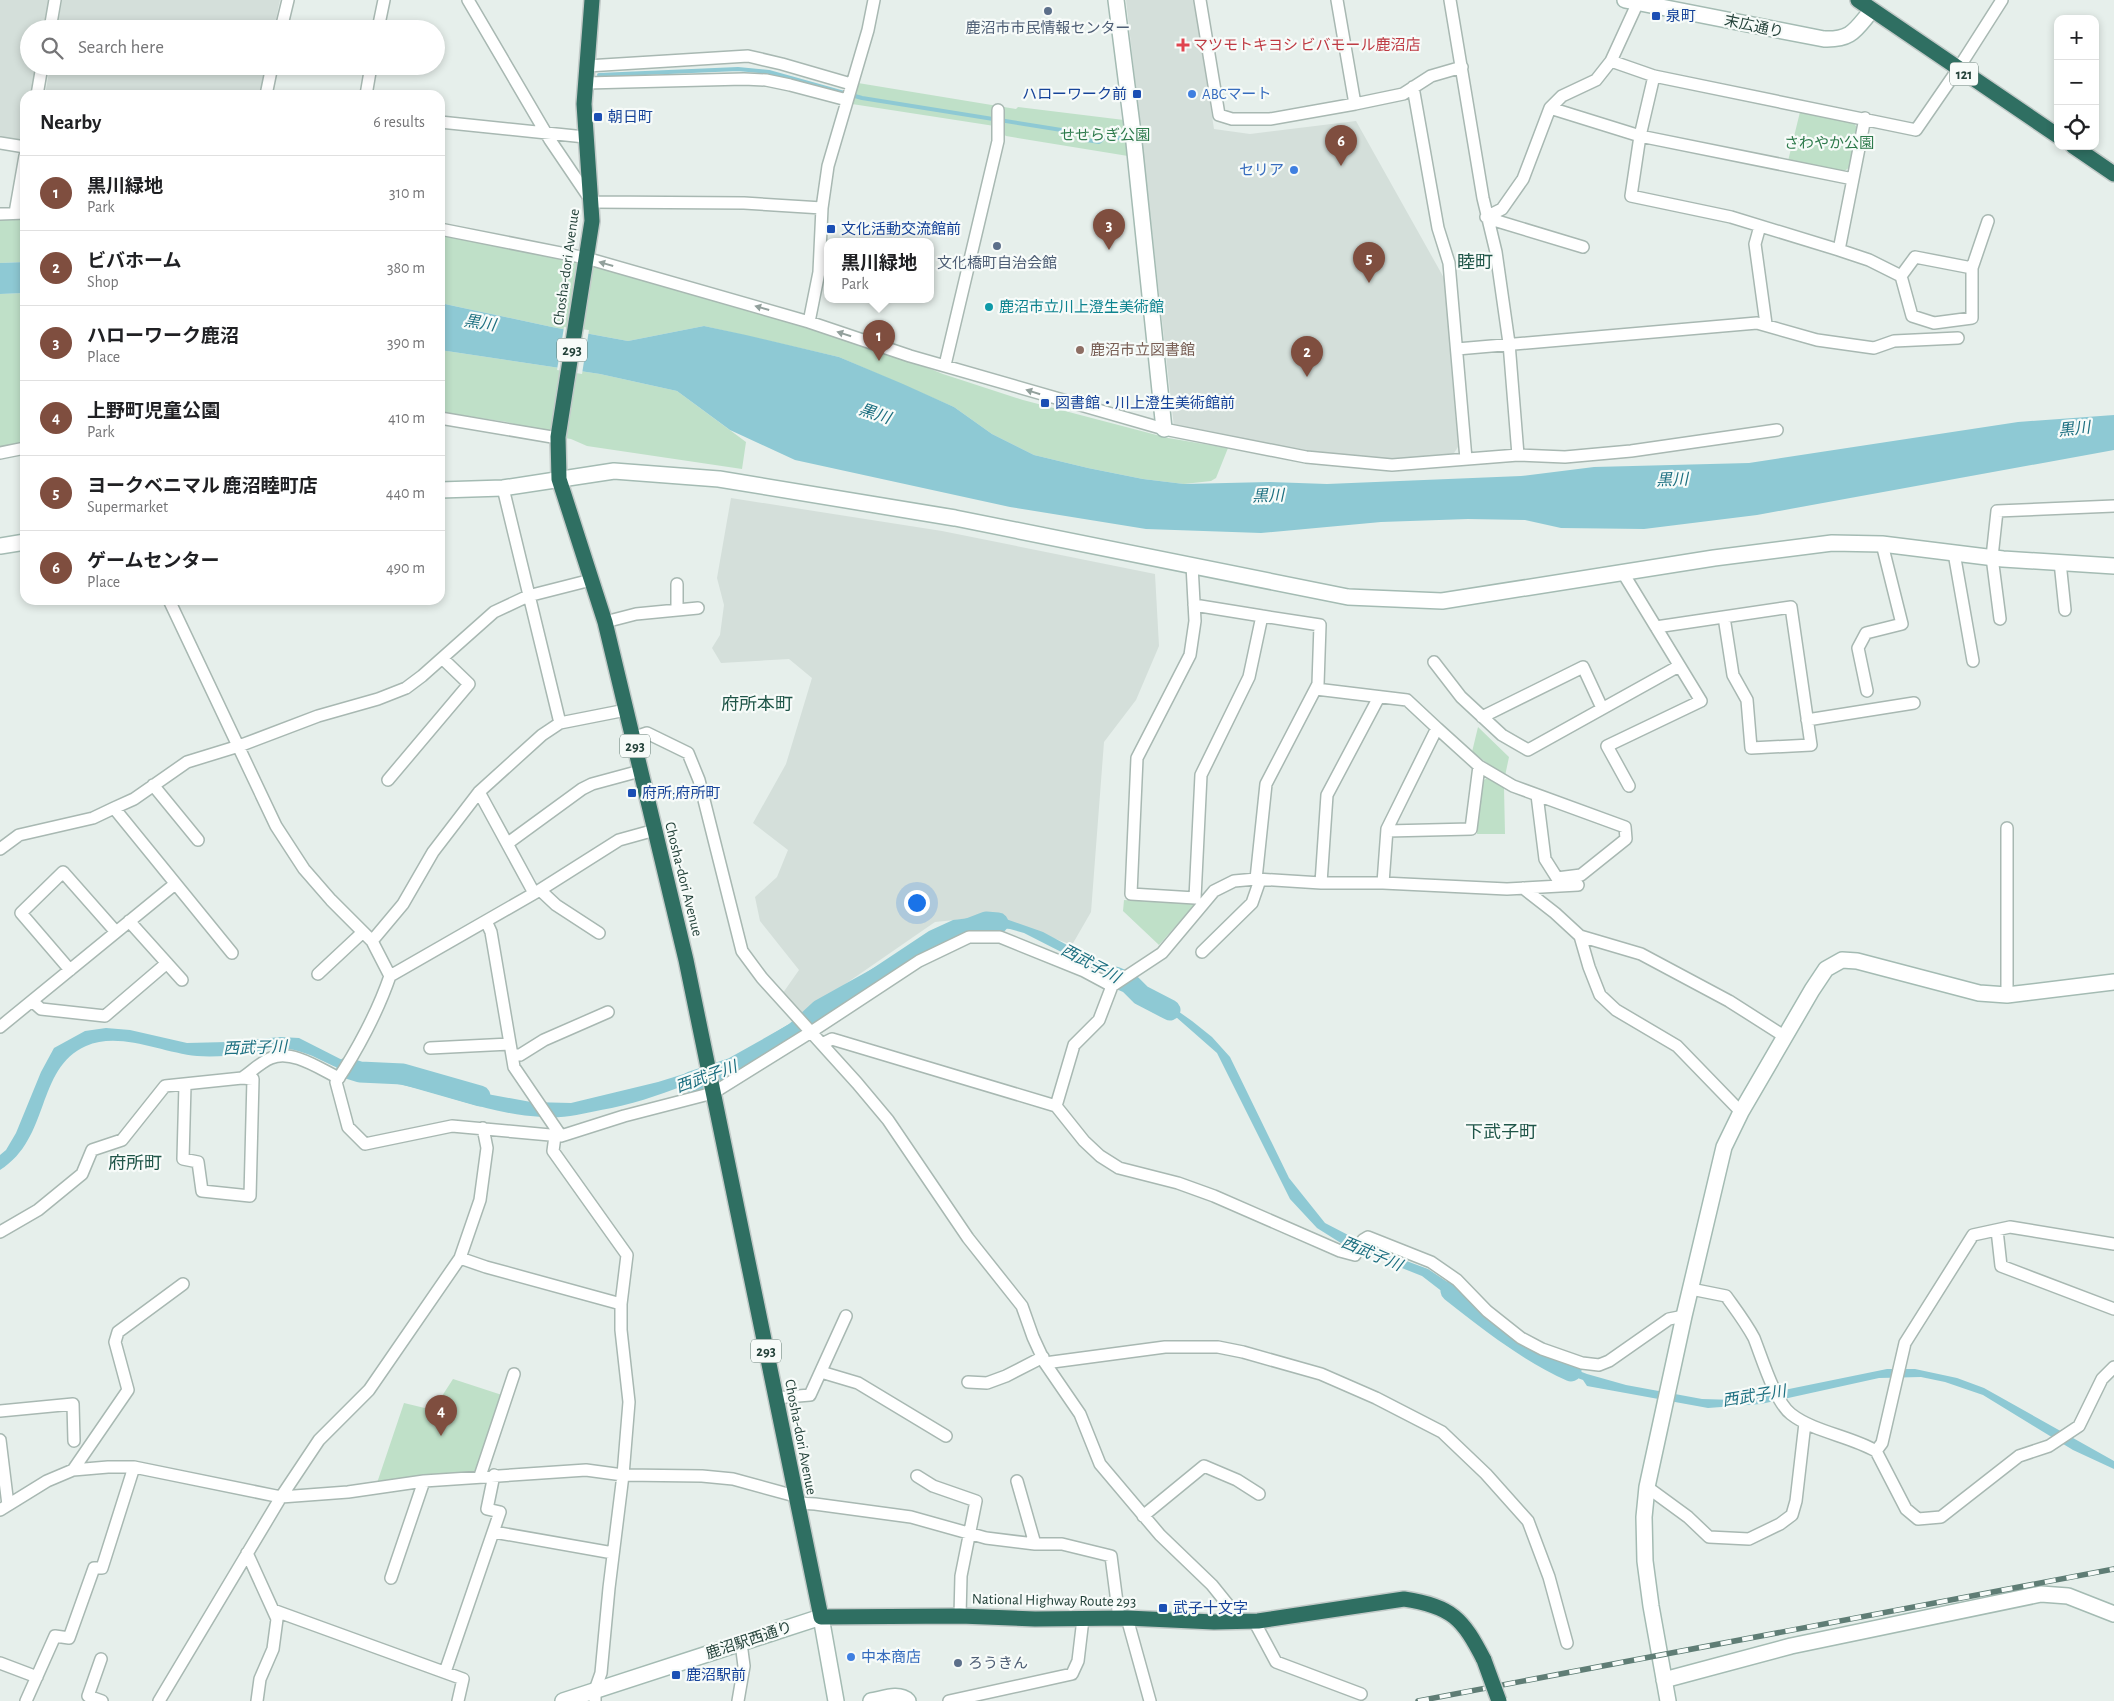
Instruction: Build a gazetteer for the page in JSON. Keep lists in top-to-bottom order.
{
  "streets": {
    "highway": [
      "121",
      "Chosha-dori Avenue",
      "293",
      "National Highway Route 293"
    ],
    "street": ["末広通り", "鹿沼駅西通り"]
  },
  "crossings": [
    ["末広通り", "121"],
    ["Chosha-dori Avenue", "National Highway Route 293"],
    ["Chosha-dori Avenue", "鹿沼駅西通り"],
    ["National Highway Route 293", "鹿沼駅西通り"]
  ],
  "districts": [
    "睦町",
    "府所本町",
    "下武子町",
    "府所町"
  ],
  "water": ["黒川", "西武子川"],
  "parks": ["せせらぎ公園", "さわやか公園"],
  "places": {
    "other": [
      "鹿沼市市民情報センター",
      "ABCマート",
      "セリア",
      "文化橋町自治会館",
      "鹿沼市立川上澄生美術館",
      "鹿沼市立図書館",
      "中本商店",
      "ろうきん"
    ],
    "transit": [
      "泉町",
      "ハローワーク前",
      "朝日町",
      "文化活動交流館前",
      "図書館・川上澄生美術館前",
      "府所;府所町",
      "武子十文字",
      "鹿沼駅前"
    ],
    "health": ["マツモトキヨシ ビバモール鹿沼店"]
  },
  "page": {
    "map_buttons": ["+", "−"],
    "search": "Search here",
    "heading": ["Nearby", "6 results"],
    "pins": [
      "6",
      "3",
      "5",
      "1",
      "2",
      "4"
    ],
    "list": [
      {
        "mark": "1",
        "name": "黒川緑地",
        "note": "Park",
        "value": "310 m"
      },
      {
        "mark": "2",
        "name": "ビバホーム",
        "note": "Shop",
        "value": "380 m"
      },
      {
        "mark": "3",
        "name": "ハローワーク鹿沼",
        "note": "Place",
        "value": "390 m"
      },
      {
        "mark": "4",
        "name": "上野町児童公園",
        "note": "Park",
        "value": "410 m"
      },
      {
        "mark": "5",
        "name": "ヨークベニマル 鹿沼睦町店",
        "note": "Supermarket",
        "value": "440 m"
      },
      {
        "mark": "6",
        "name": "ゲームセンター",
        "note": "Place",
        "value": "490 m"
      }
    ],
    "popup": ["黒川緑地", "Park"]
  }
}
